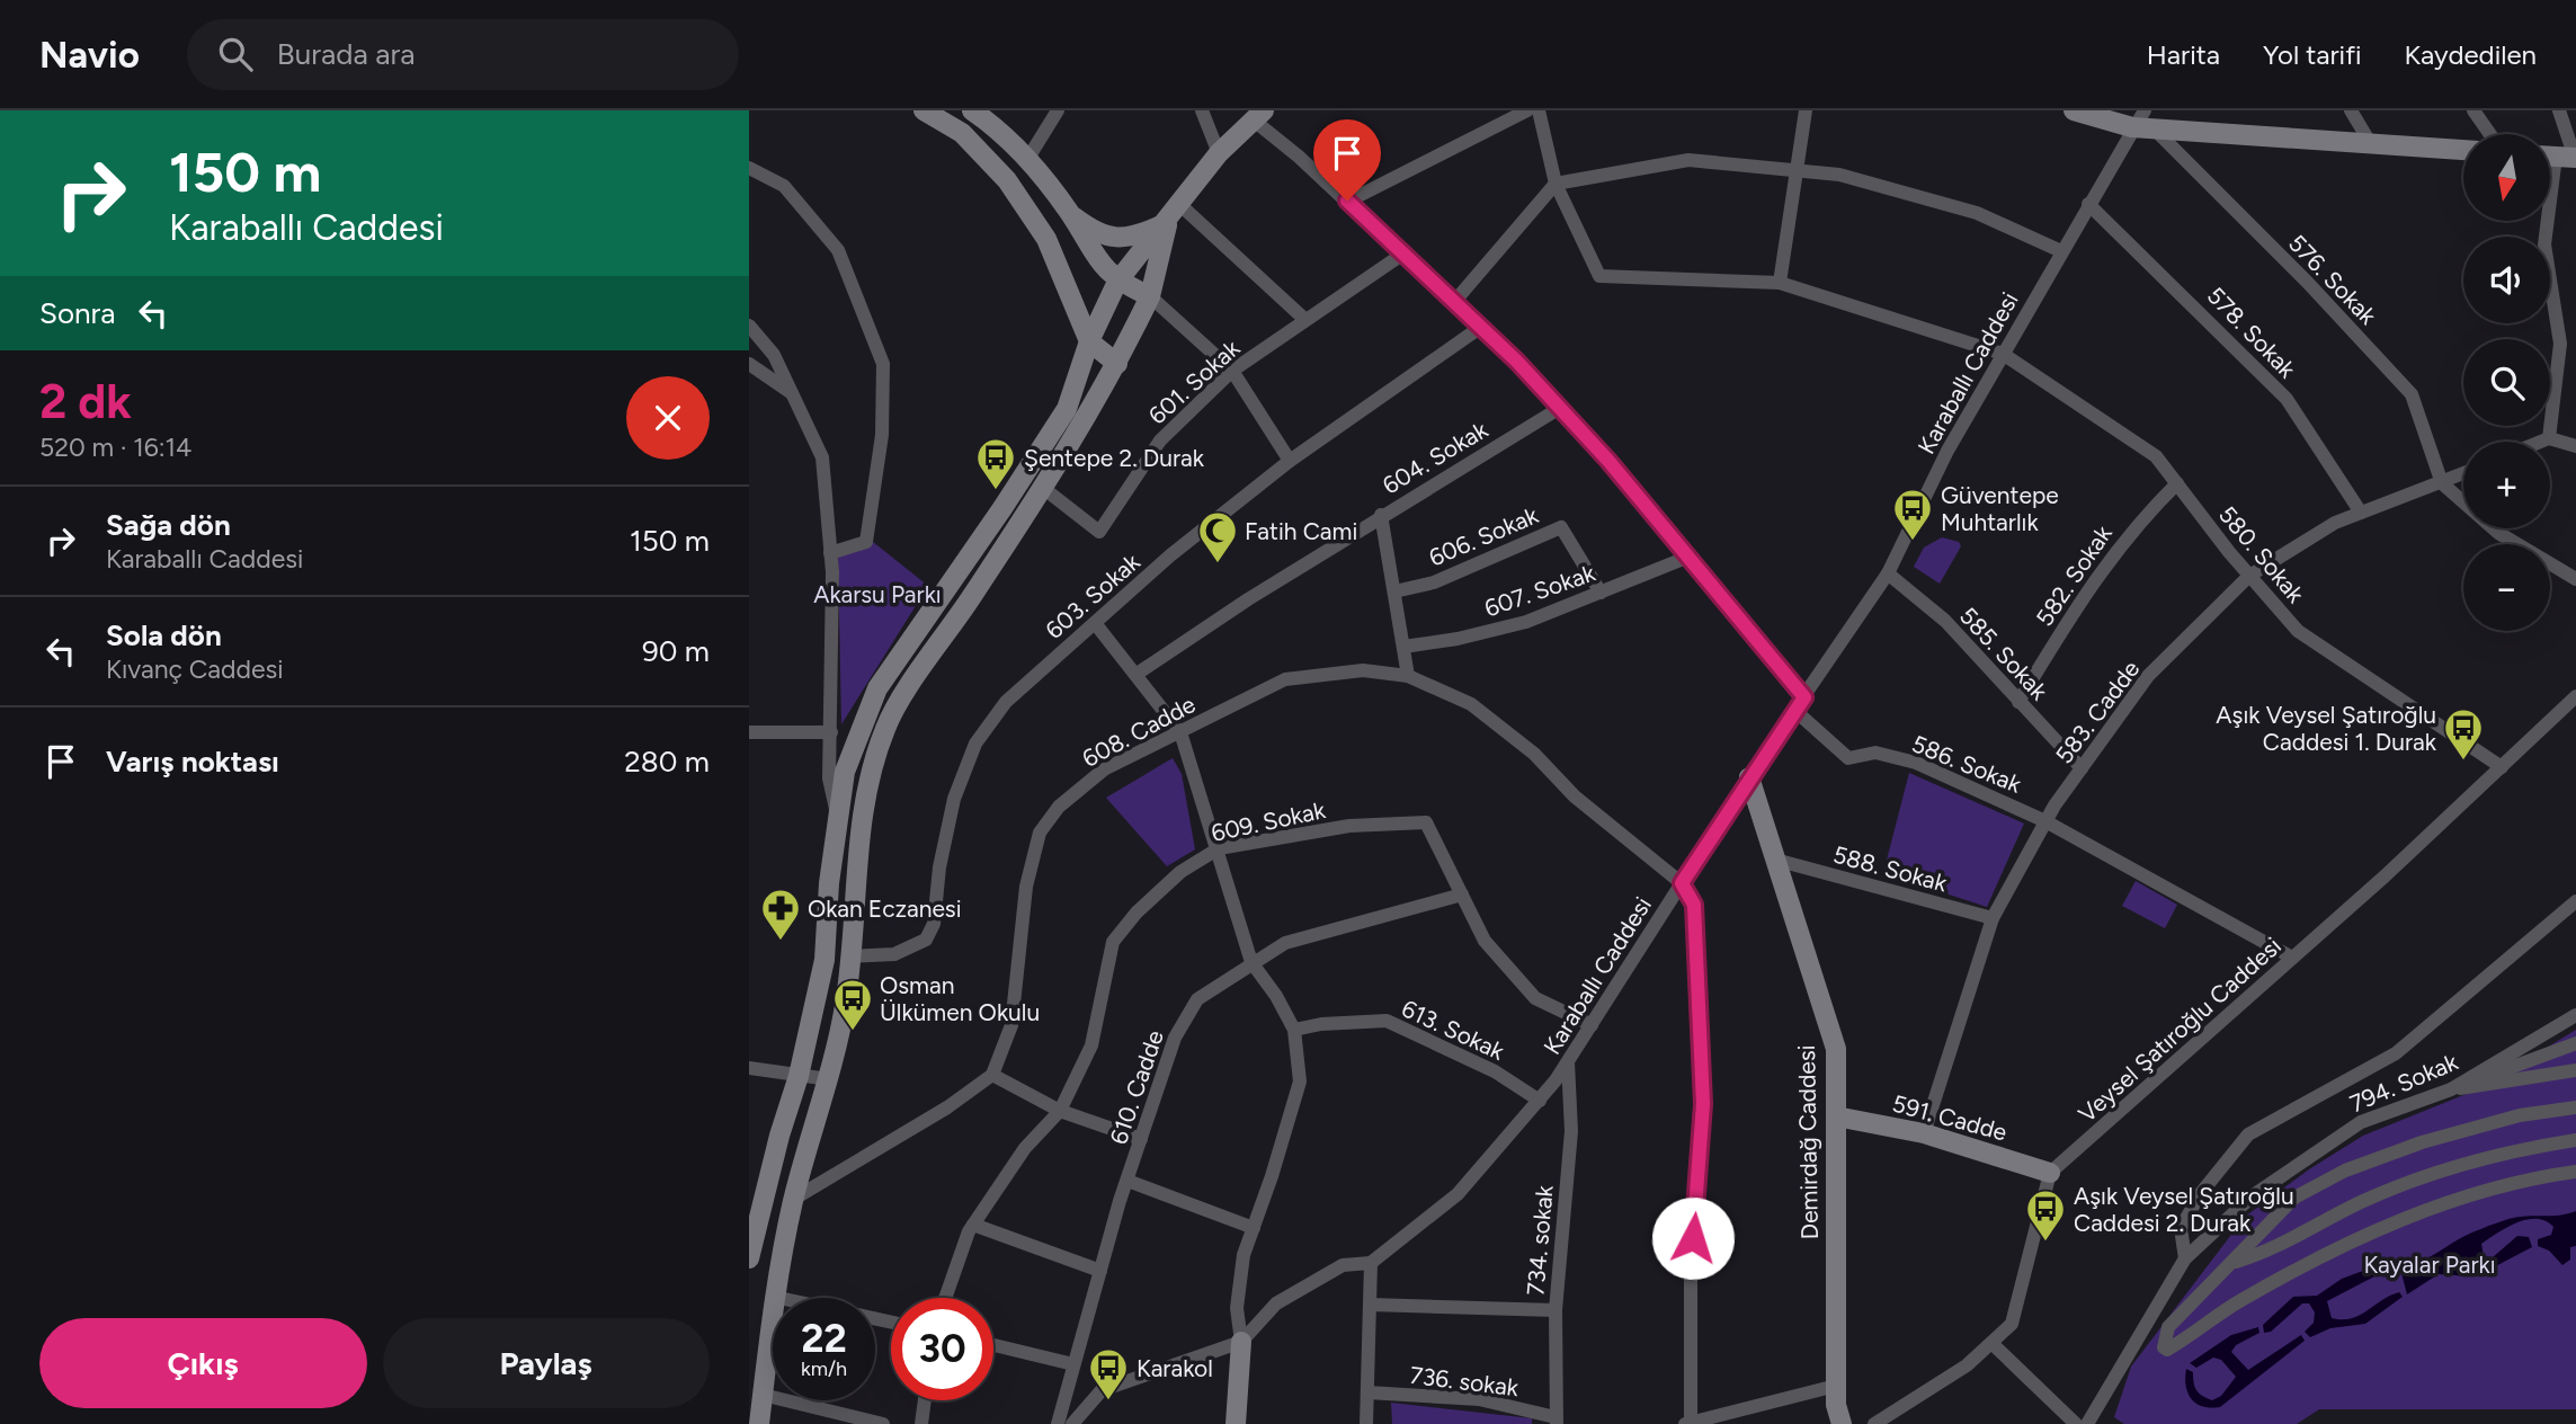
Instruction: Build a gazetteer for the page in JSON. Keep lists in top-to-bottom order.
{
  "streets": {
    "main road": ["591. Cadde", "Demirdağ Caddesi"],
    "street": [
      "576. Sokak",
      "578. Sokak",
      "Karaballı Caddesi",
      "601. Sokak",
      "604. Sokak",
      "606. Sokak",
      "580. Sokak",
      "582. Sokak",
      "607. Sokak",
      "603. Sokak",
      "585. Sokak",
      "583. Cadde",
      "608. Cadde",
      "586. Sokak",
      "609. Sokak",
      "588. Sokak",
      "613. Sokak",
      "Veysel Şatıroğlu Caddesi",
      "794. Sokak",
      "610. Cadde",
      "734. sokak",
      "736. sokak"
    ]
  },
  "crossings": [
    ["576. Sokak", "583. Cadde"],
    ["578. Sokak", "Karaballı Caddesi"],
    ["578. Sokak", "583. Cadde"],
    ["Karaballı Caddesi", "580. Sokak"],
    ["Karaballı Caddesi", "585. Sokak"],
    ["Karaballı Caddesi", "608. Cadde"],
    ["Karaballı Caddesi", "586. Sokak"],
    ["Karaballı Caddesi", "609. Sokak"],
    ["Karaballı Caddesi", "613. Sokak"],
    ["Karaballı Caddesi", "Demirdağ Caddesi"],
    ["Karaballı Caddesi", "734. sokak"],
    ["606. Sokak", "607. Sokak"],
    ["580. Sokak", "582. Sokak"],
    ["580. Sokak", "583. Cadde"],
    ["580. Sokak", "Veysel Şatıroğlu Caddesi"],
    ["582. Sokak", "585. Sokak"],
    ["585. Sokak", "583. Cadde"],
    ["583. Cadde", "586. Sokak"],
    ["583. Cadde", "588. Sokak"],
    ["583. Cadde", "591. Cadde"],
    ["609. Sokak", "610. Cadde"],
    ["588. Sokak", "Demirdağ Caddesi"],
    ["Veysel Şatıroğlu Caddesi", "591. Cadde"],
    ["591. Cadde", "Demirdağ Caddesi"],
    ["734. sokak", "736. sokak"]
  ],
  "parks": ["Akarsu Parkı", "Kayalar Parkı"],
  "places": {
    "bus stop": [
      "Şentepe 2. Durak",
      "Güventepe Muhtarlık",
      "Aşık Veysel Şatıroğlu Caddesi 1. Durak",
      "Osman Ülkümen Okulu",
      "Aşık Veysel Şatıroğlu Caddesi 2. Durak",
      "Karakol"
    ],
    "mosque": ["Fatih Cami"],
    "pharmacy": ["Okan Eczanesi"]
  },
  "north": "bottom",
  "page": {
    "header": "Navio",
    "search": "Burada ara",
    "nav": ["Harita", "Yol tarifi", "Kaydedilen"],
    "turn": ["150 m", "Karaballı Caddesi"],
    "map_buttons": ["+", "−"],
    "then": "Sonra",
    "heading": ["2 dk", "520 m · 16:14"],
    "list": [
      {
        "name": "Sağa dön",
        "note": "Karaballı Caddesi",
        "value": "150 m"
      },
      {
        "name": "Sola dön",
        "note": "Kıvanç Caddesi",
        "value": "90 m"
      },
      {
        "name": "Varış noktası",
        "value": "280 m"
      }
    ],
    "speed": "22 km/h",
    "limit": "30",
    "buttons": ["Çıkış", "Paylaş"]
  }
}
